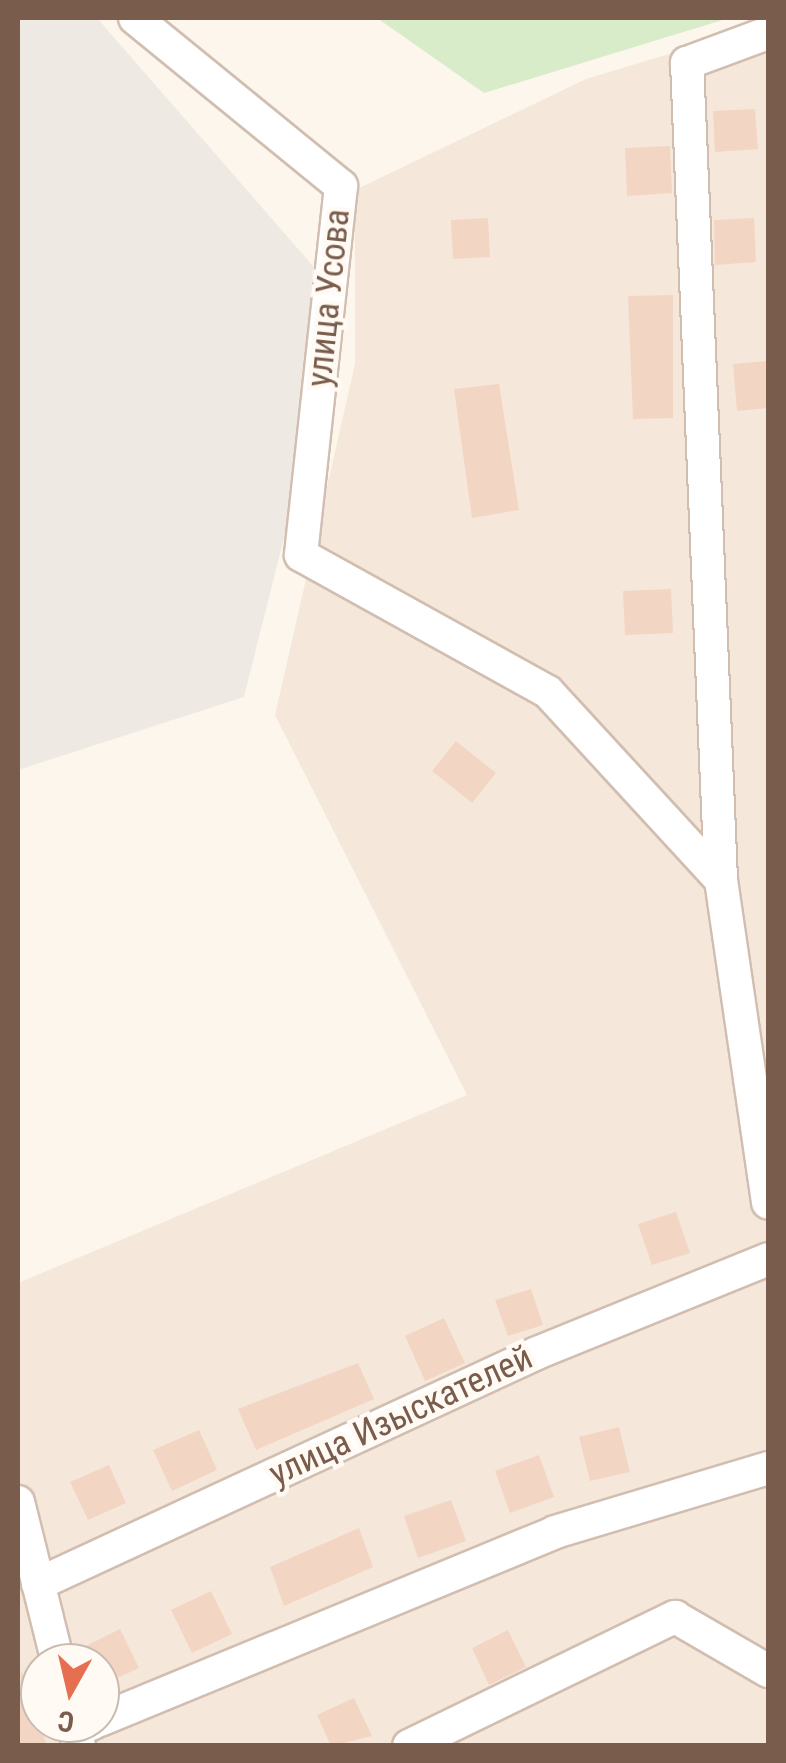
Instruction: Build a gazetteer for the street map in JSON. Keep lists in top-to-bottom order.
{
  "streets": {
    "street": ["улица Усова", "улица Изыскателей"]
  },
  "north": "bottom"
}
